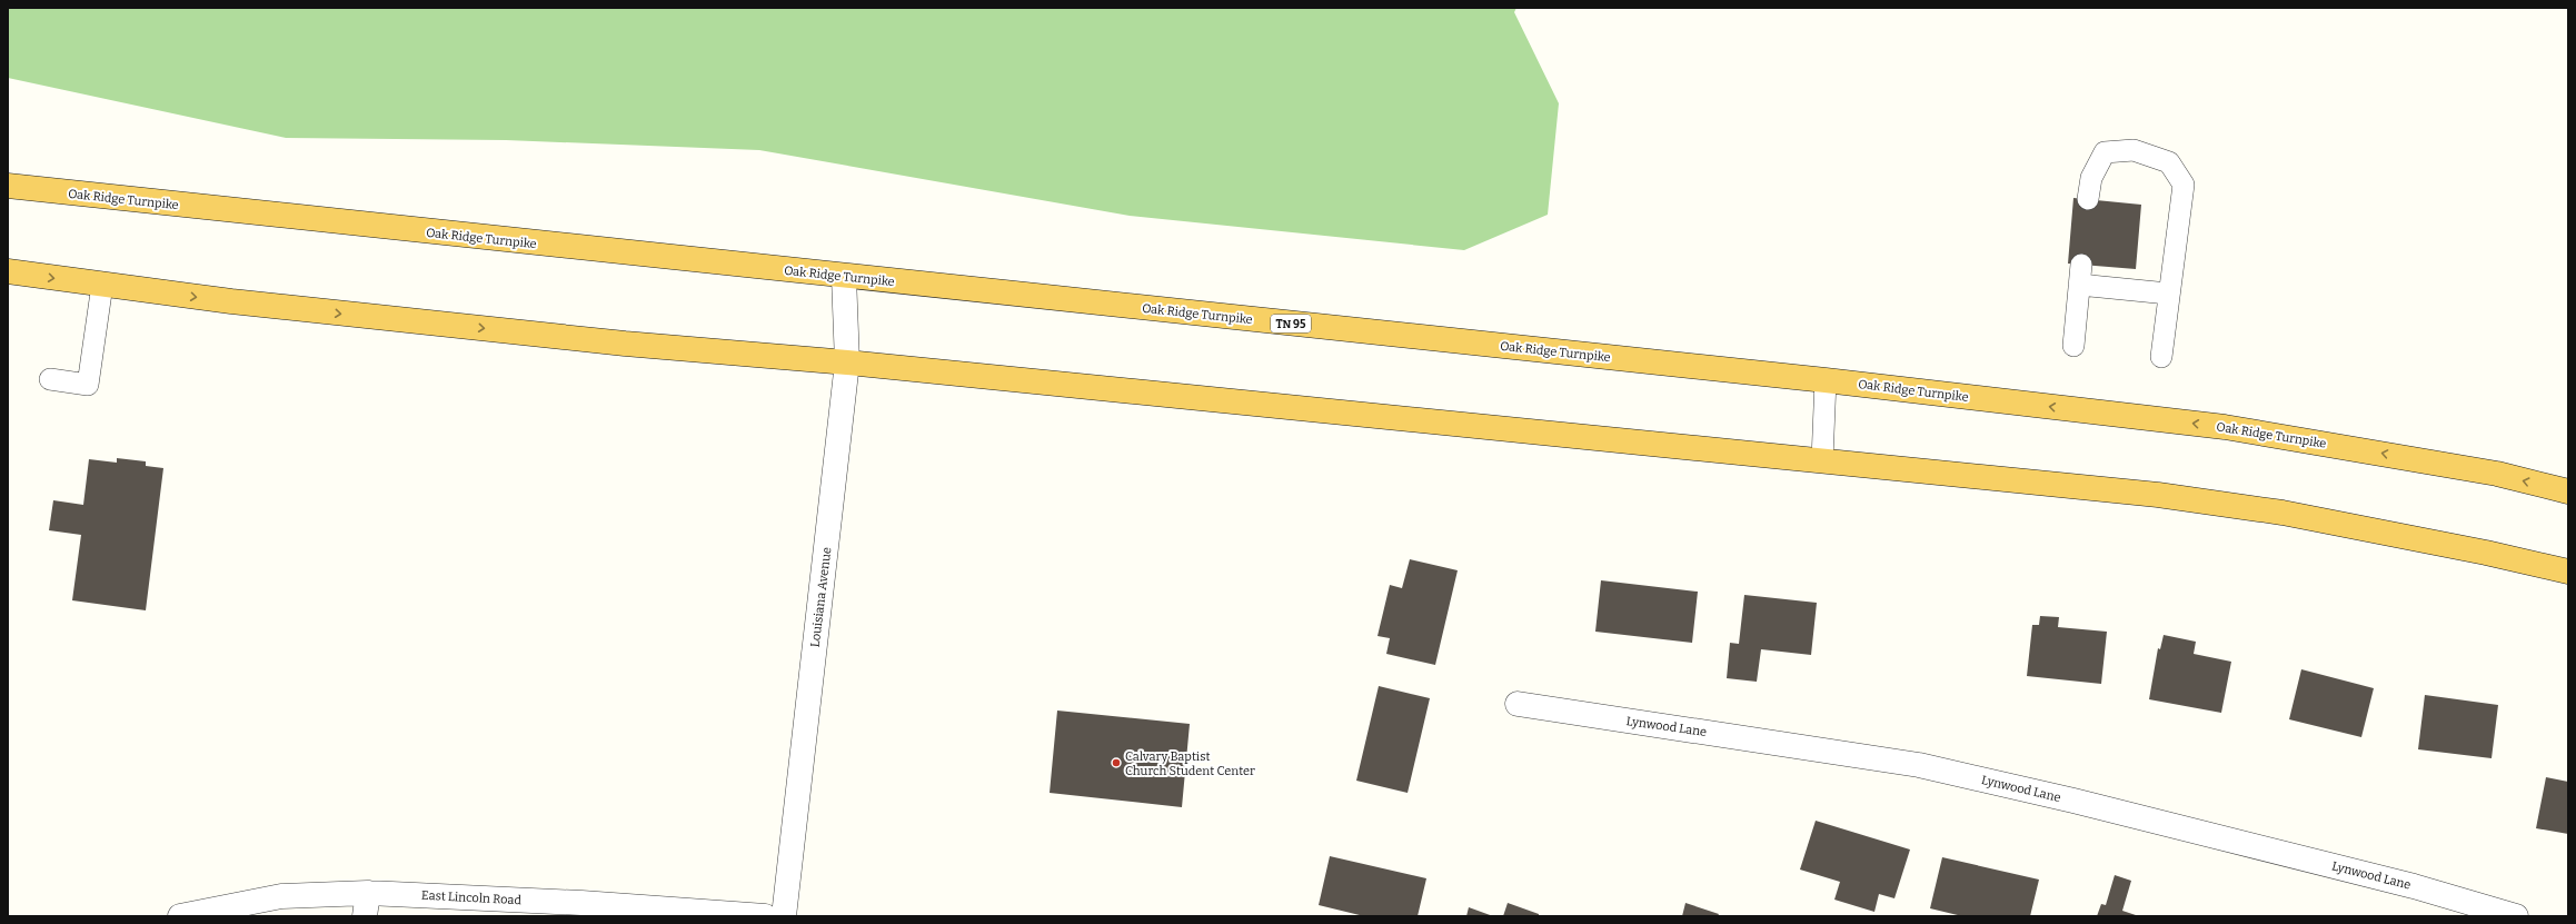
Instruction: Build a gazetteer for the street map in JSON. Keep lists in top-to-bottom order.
{
  "streets": {
    "highway": ["Oak Ridge Turnpike", "TN 95"],
    "street": ["Louisiana Avenue", "Lynwood Lane", "East Lincoln Road"]
  },
  "crossings": [
    ["Oak Ridge Turnpike", "Louisiana Avenue"]
  ],
  "places": ["Calvary Baptist Church Student Center"]
}
